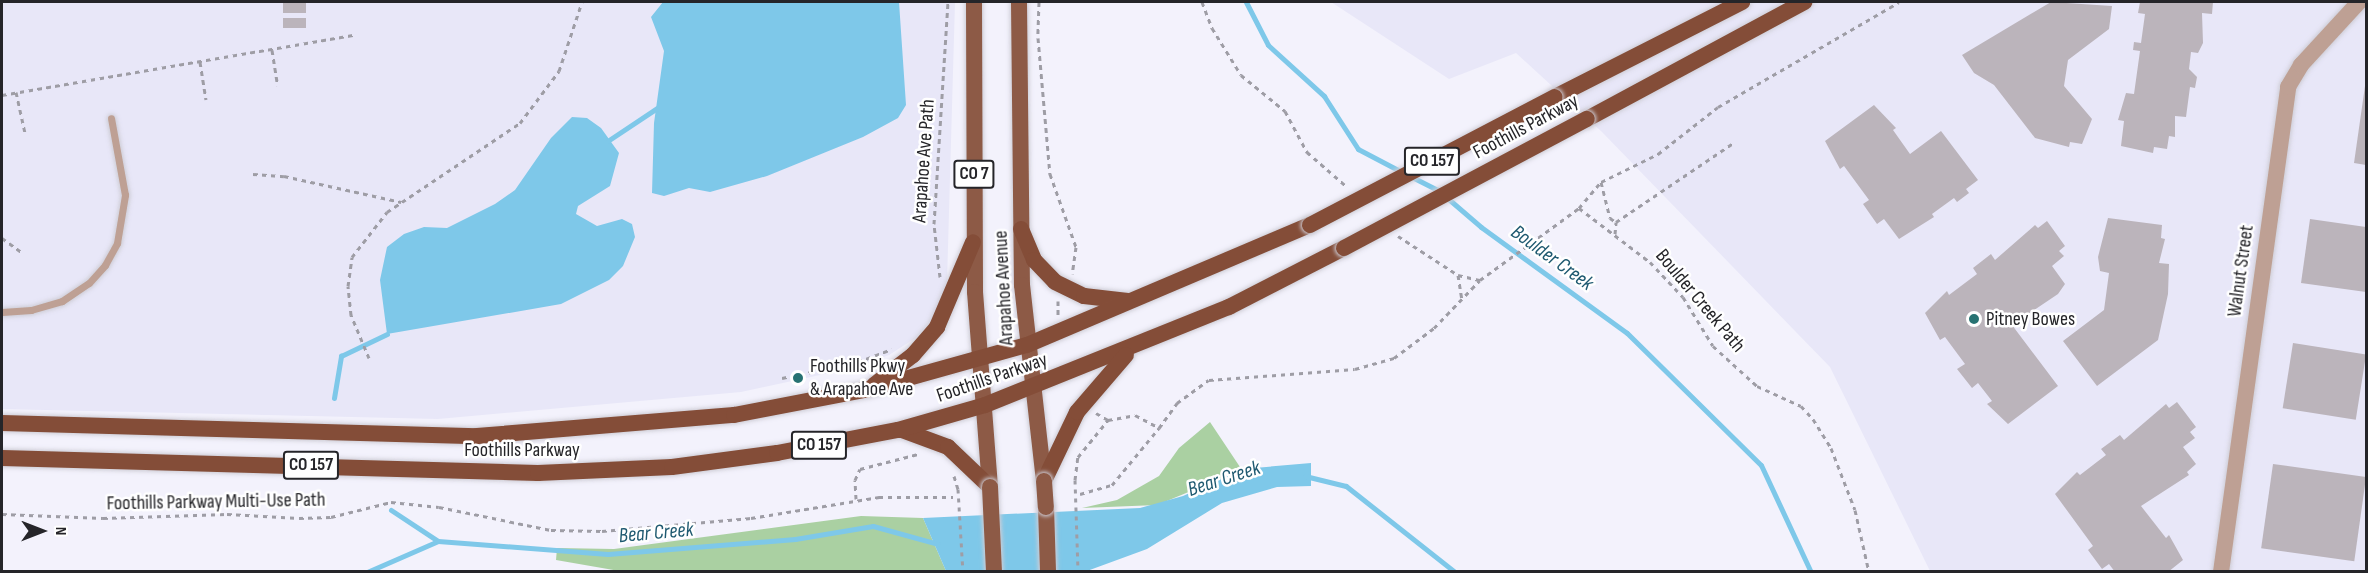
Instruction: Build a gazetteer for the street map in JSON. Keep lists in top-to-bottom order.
{
  "streets": {
    "highway": ["Foothills Parkway", "CO 157"],
    "main road": ["CO 7", "Arapahoe Avenue"],
    "street": ["Walnut Street"],
    "path": ["Arapahoe Ave Path", "Boulder Creek Path", "Foothills Parkway Multi-Use Path"]
  },
  "crossings": [
    ["Foothills Parkway", "Arapahoe Avenue"]
  ],
  "water": ["Boulder Creek", "Bear Creek"],
  "places": ["Pitney Bowes", "Foothills Pkwy & Arapahoe Ave"],
  "north": "right"
}
